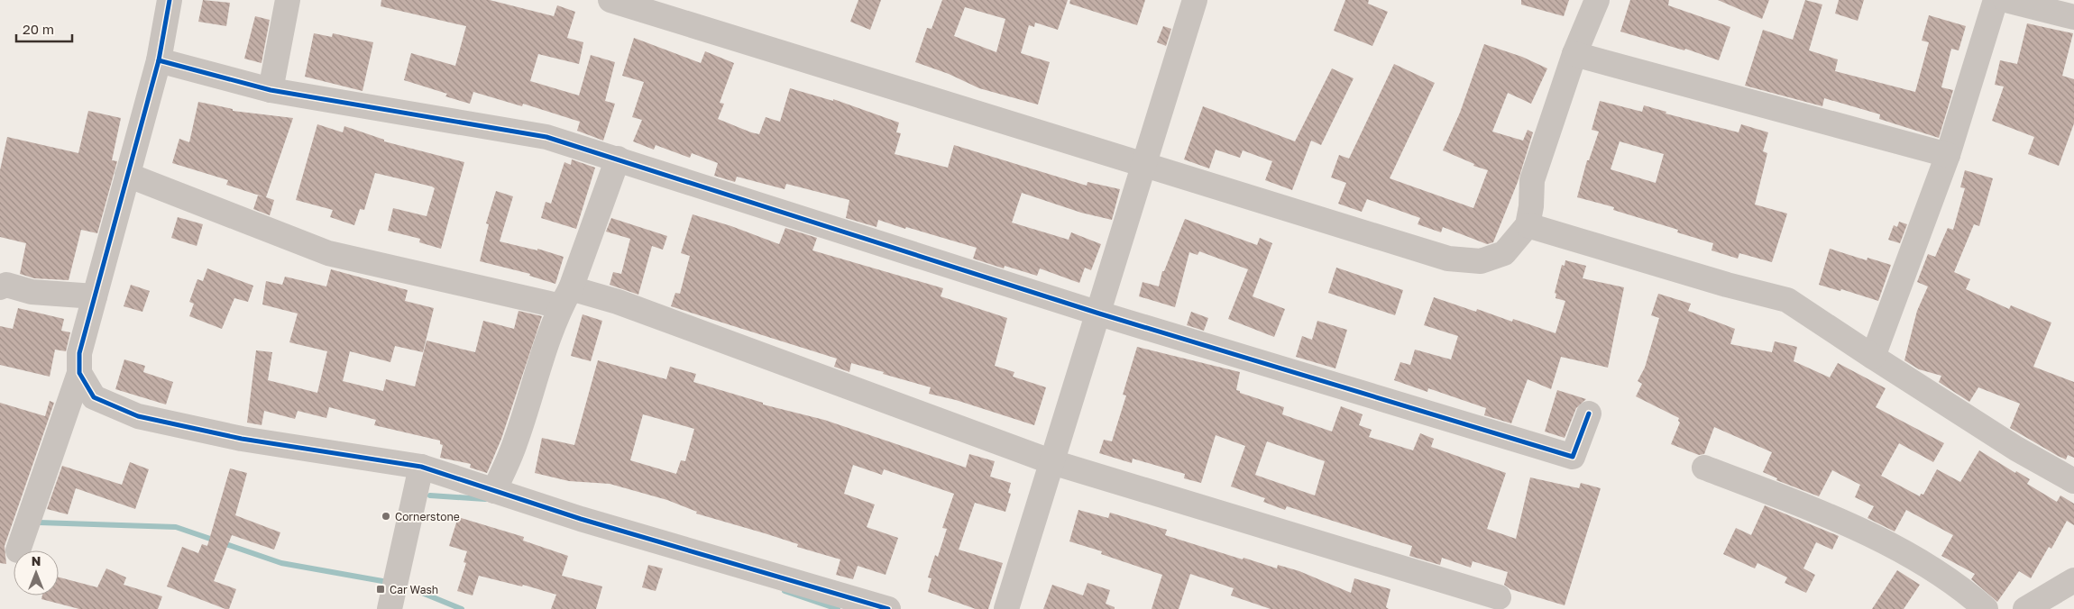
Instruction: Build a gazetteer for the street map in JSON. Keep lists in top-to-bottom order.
{
  "places": {
    "other": ["Cornerstone"],
    "transit": ["Car Wash"]
  },
  "scale_bar": "20 m",
  "north": "top"
}
